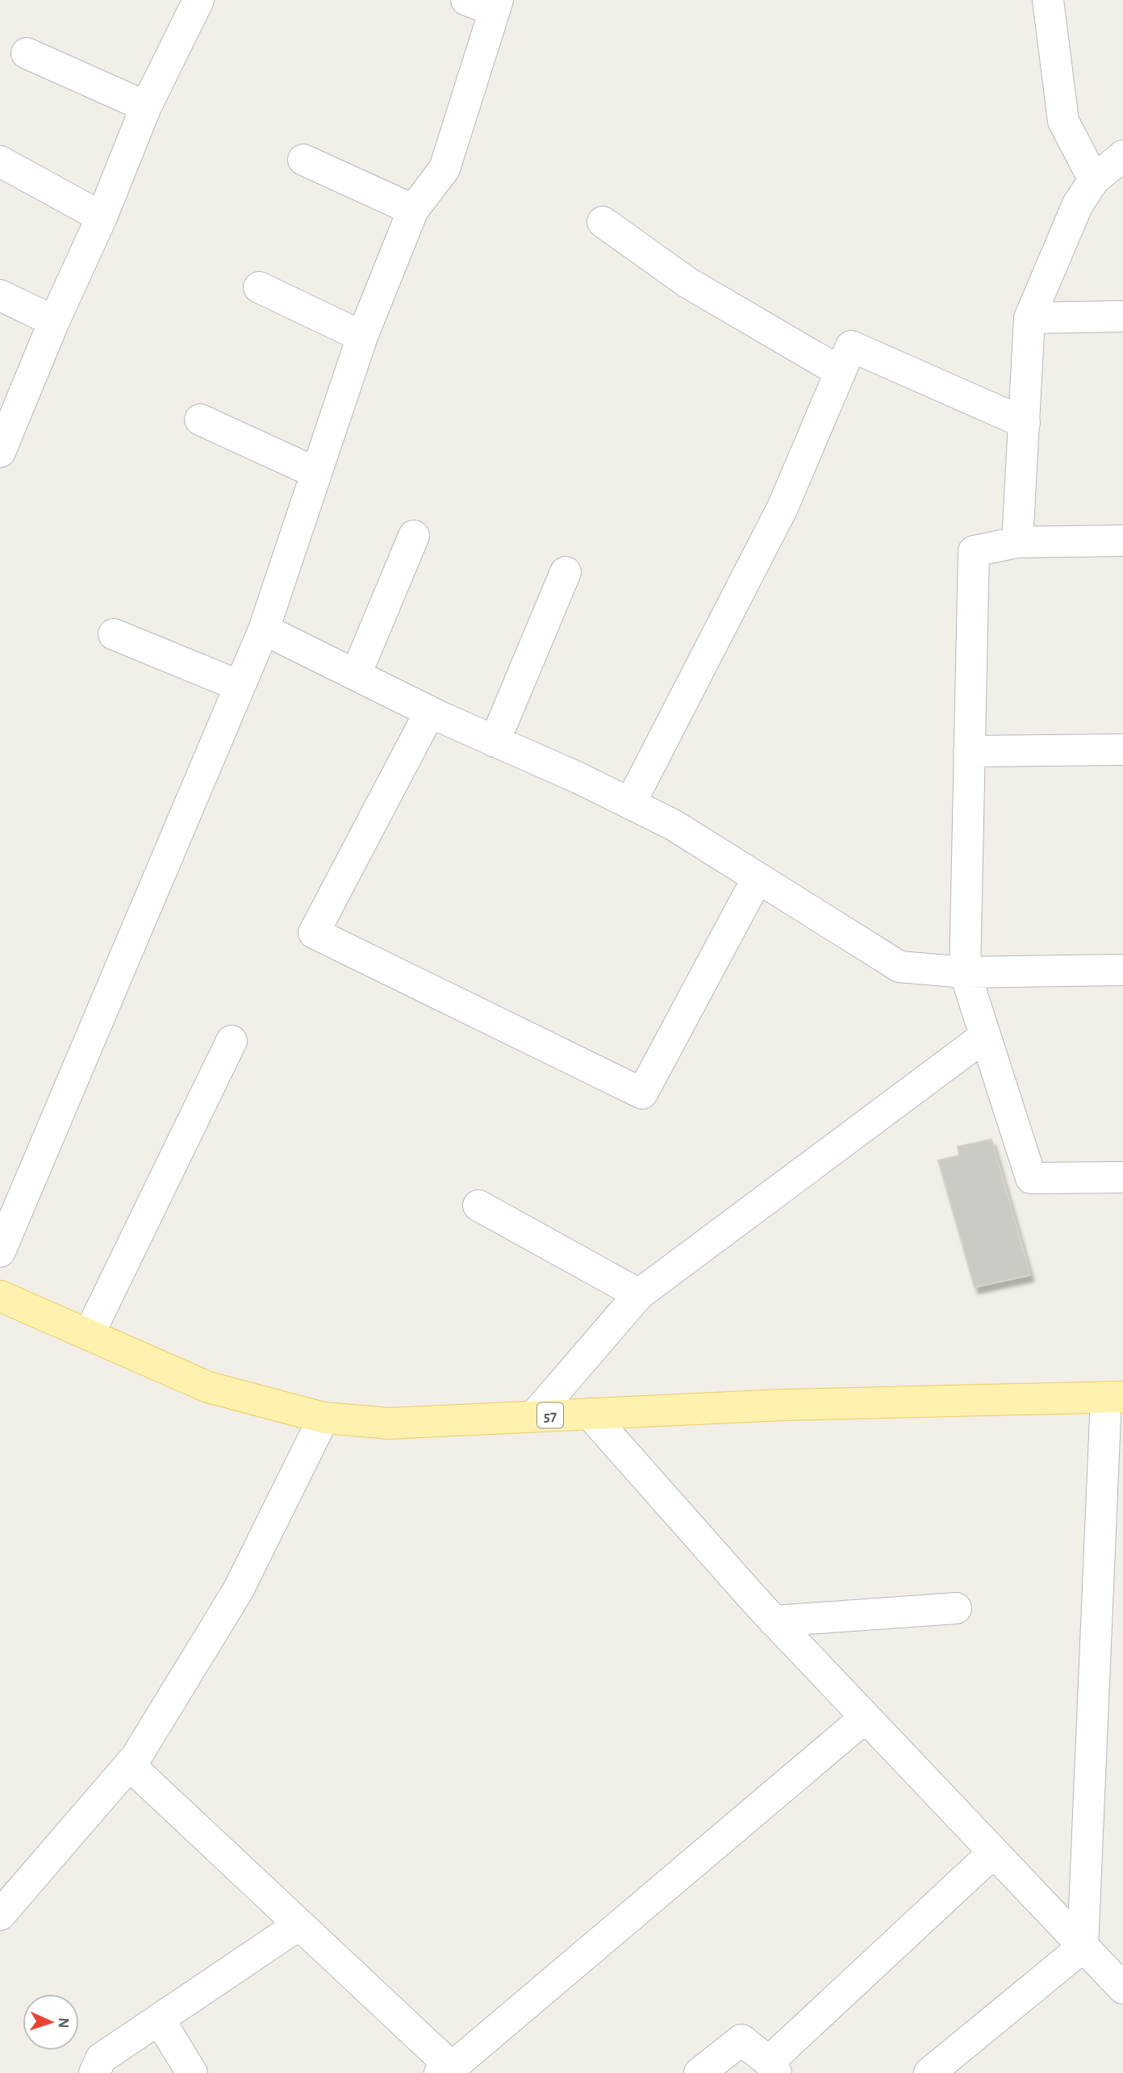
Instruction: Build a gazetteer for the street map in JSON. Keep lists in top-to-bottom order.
{
  "streets": {
    "main road": ["57"]
  },
  "north": "right"
}
